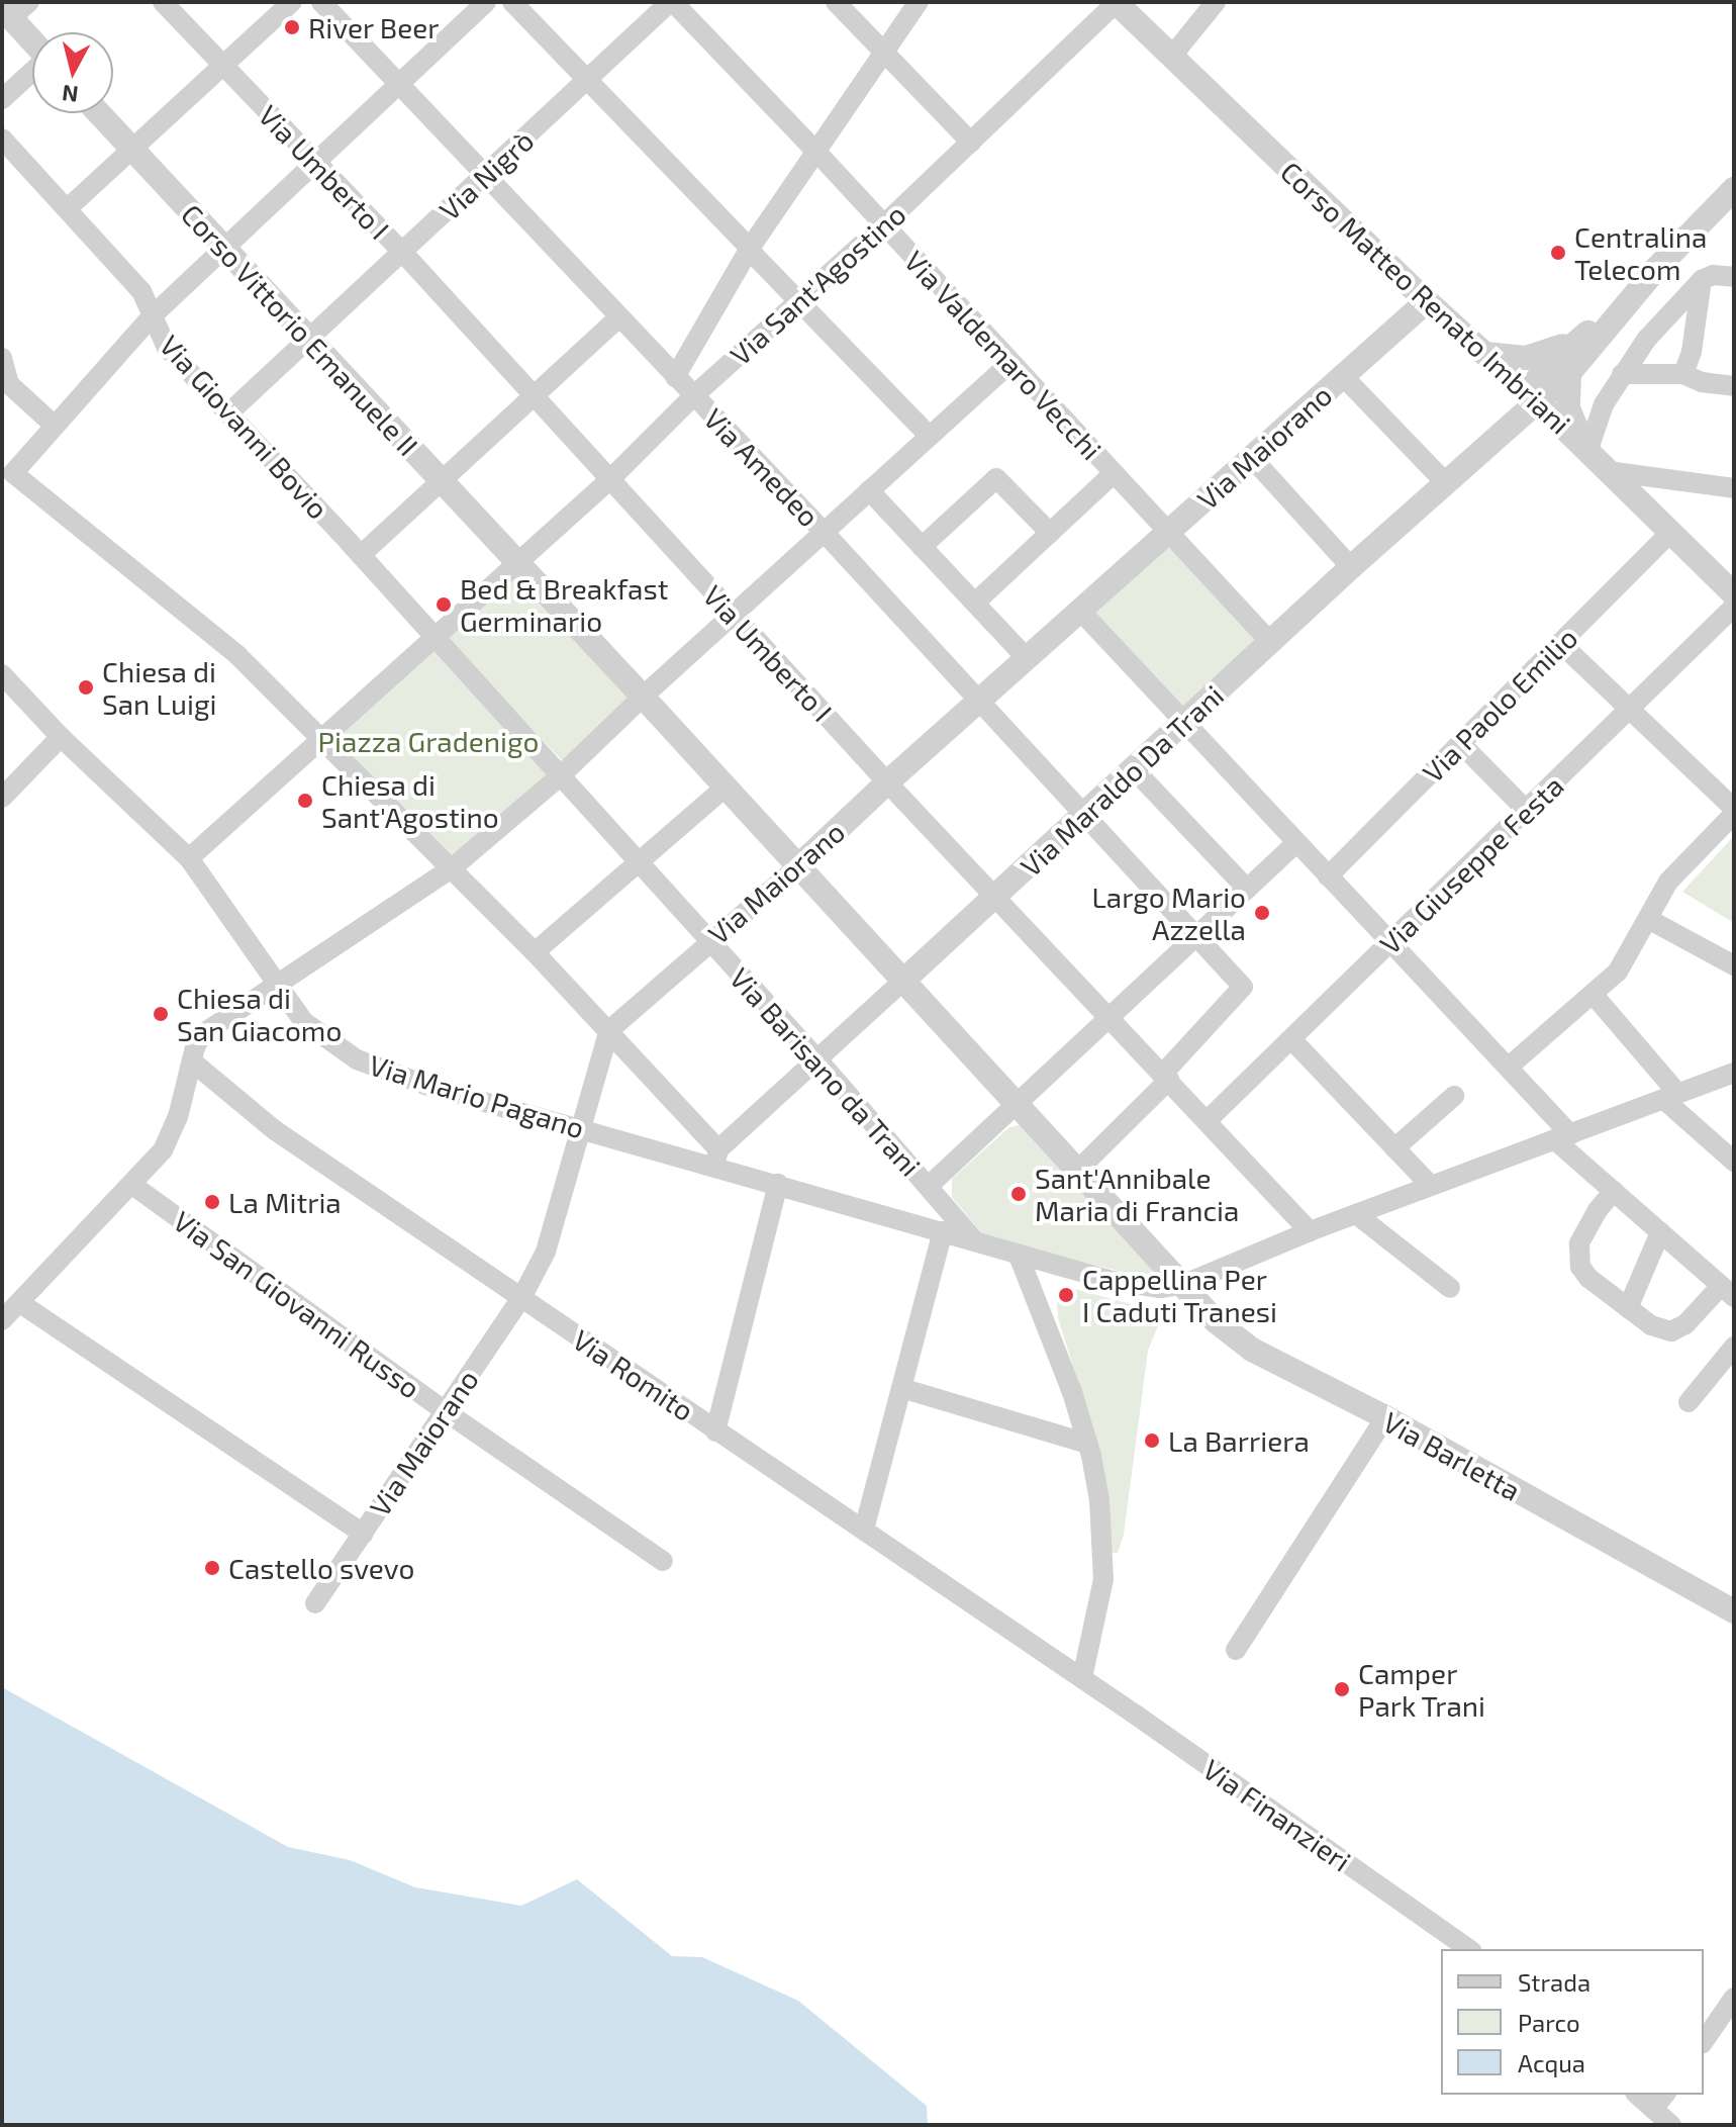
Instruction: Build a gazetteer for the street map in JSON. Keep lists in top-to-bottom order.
{
  "streets": {
    "street": [
      "Via Umberto I",
      "Via Nigrò",
      "Via Sant'Agostino",
      "Corso Matteo Renato Imbriani",
      "Corso Vittorio Emanuele II",
      "Via Valdemaro Vecchi",
      "Via Giovanni Bovio",
      "Via Maiorano",
      "Via Amedeo",
      "Via Paolo Emilio",
      "Via Maraldo Da Trani",
      "Via Giuseppe Festa",
      "Via Barisano da Trani",
      "Via Mario Pagano",
      "Via San Giovanni Russo",
      "Via Romito",
      "Via Barletta",
      "Via Finanzieri"
    ]
  },
  "crossings": [
    ["Via Umberto I", "Via Nigrò"],
    ["Via Umberto I", "Via Sant'Agostino"],
    ["Via Umberto I", "Via Maiorano"],
    ["Via Umberto I", "Via Maraldo Da Trani"],
    ["Via Umberto I", "Via Giuseppe Festa"],
    ["Via Nigrò", "Corso Vittorio Emanuele II"],
    ["Via Nigrò", "Via Valdemaro Vecchi"],
    ["Via Nigrò", "Via Giovanni Bovio"],
    ["Via Nigrò", "Via Amedeo"],
    ["Via Sant'Agostino", "Corso Matteo Renato Imbriani"],
    ["Via Sant'Agostino", "Corso Vittorio Emanuele II"],
    ["Via Sant'Agostino", "Via Valdemaro Vecchi"],
    ["Via Sant'Agostino", "Via Amedeo"],
    ["Corso Matteo Renato Imbriani", "Via Maiorano"],
    ["Corso Matteo Renato Imbriani", "Via Paolo Emilio"],
    ["Corso Matteo Renato Imbriani", "Via Maraldo Da Trani"],
    ["Via Valdemaro Vecchi", "Via Maiorano"],
    ["Via Valdemaro Vecchi", "Via Maraldo Da Trani"],
    ["Via Maiorano", "Via Amedeo"],
    ["Via Maiorano", "Via Barisano da Trani"],
    ["Via Maiorano", "Via Mario Pagano"],
    ["Via Maiorano", "Via San Giovanni Russo"],
    ["Via Maiorano", "Via Romito"],
    ["Via Maiorano", "Via Barletta"],
    ["Via Amedeo", "Via Maraldo Da Trani"],
    ["Via Maraldo Da Trani", "Via Barisano da Trani"],
    ["Via Maraldo Da Trani", "Via Mario Pagano"],
    ["Via Maraldo Da Trani", "Via Barletta"],
    ["Via Barisano da Trani", "Via Mario Pagano"],
    ["Via Mario Pagano", "Via Barletta"],
    ["Via Romito", "Via Finanzieri"]
  ],
  "parks": ["Piazza Gradenigo"],
  "places": [
    "River Beer",
    "Centralina Telecom",
    "Bed & Breakfast Germinario",
    "Chiesa di San Luigi",
    "Chiesa di Sant'Agostino",
    "Largo Mario Azzella",
    "Chiesa di San Giacomo",
    "Sant'Annibale Maria di Francia",
    "La Mitria",
    "Cappellina Per I Caduti Tranesi",
    "La Barriera",
    "Castello svevo",
    "Camper Park Trani"
  ],
  "legend": ["Strada", "Parco", "Acqua"],
  "north": "bottom"
}
